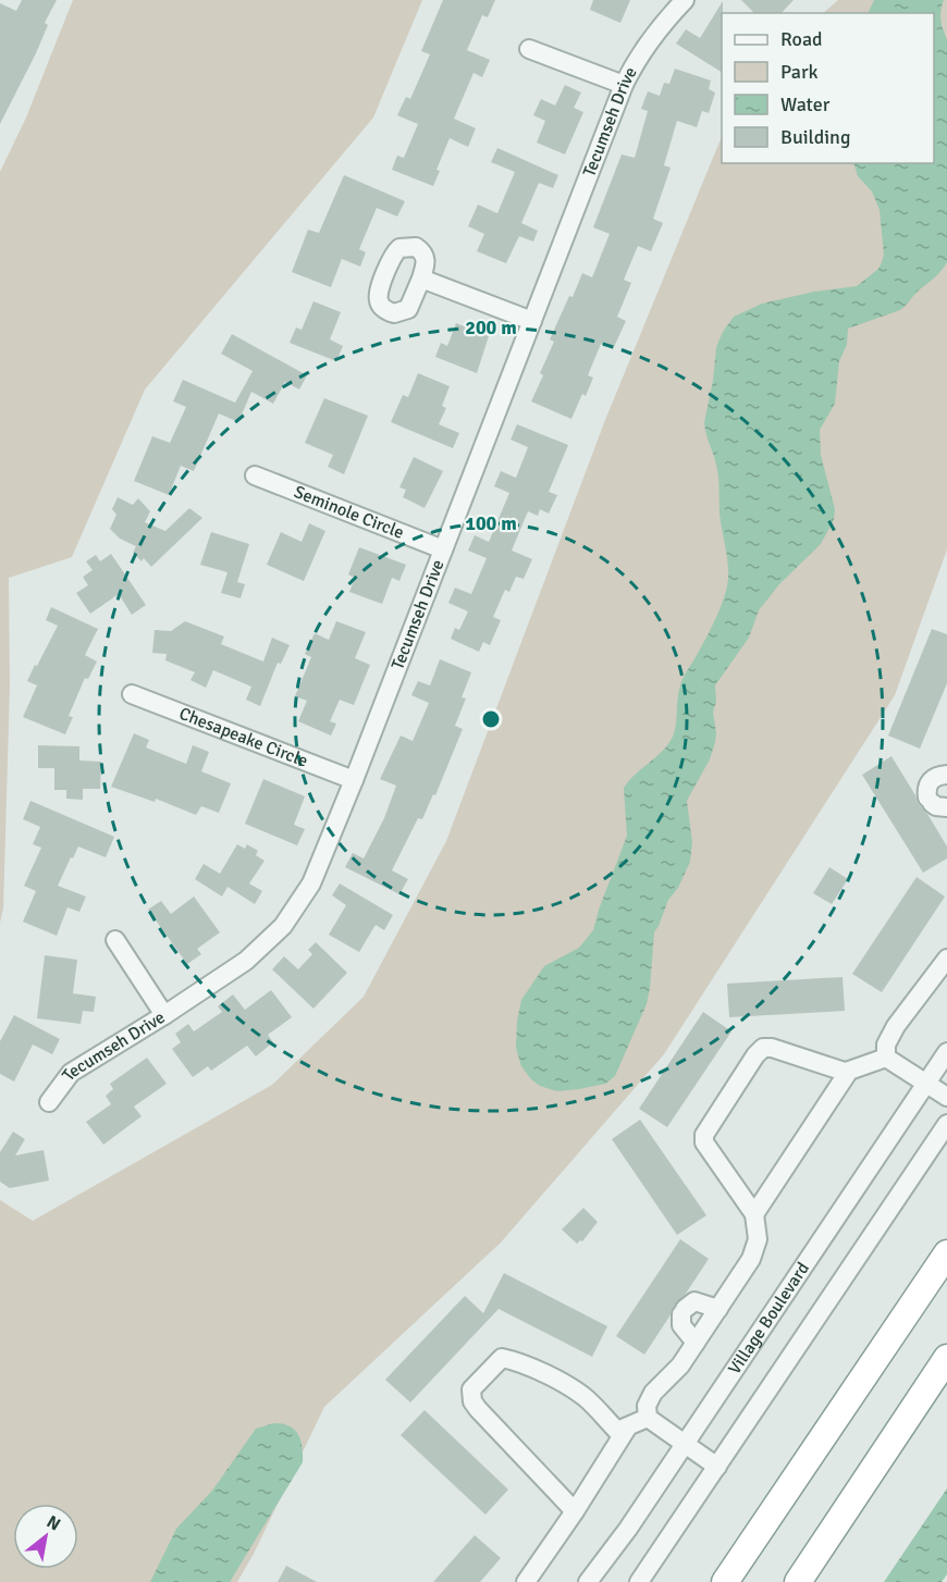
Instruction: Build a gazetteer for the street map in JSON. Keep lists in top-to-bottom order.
{
  "streets": {
    "street": [
      "Tecumseh Drive",
      "Seminole Circle",
      "Chesapeake Circle",
      "Village Boulevard"
    ]
  },
  "crossings": [
    ["Tecumseh Drive", "Seminole Circle"],
    ["Tecumseh Drive", "Chesapeake Circle"]
  ],
  "legend": [
    "Road",
    "Park",
    "Water",
    "Building"
  ],
  "north": "top right",
  "rings": ["200 m", "100 m"]
}
